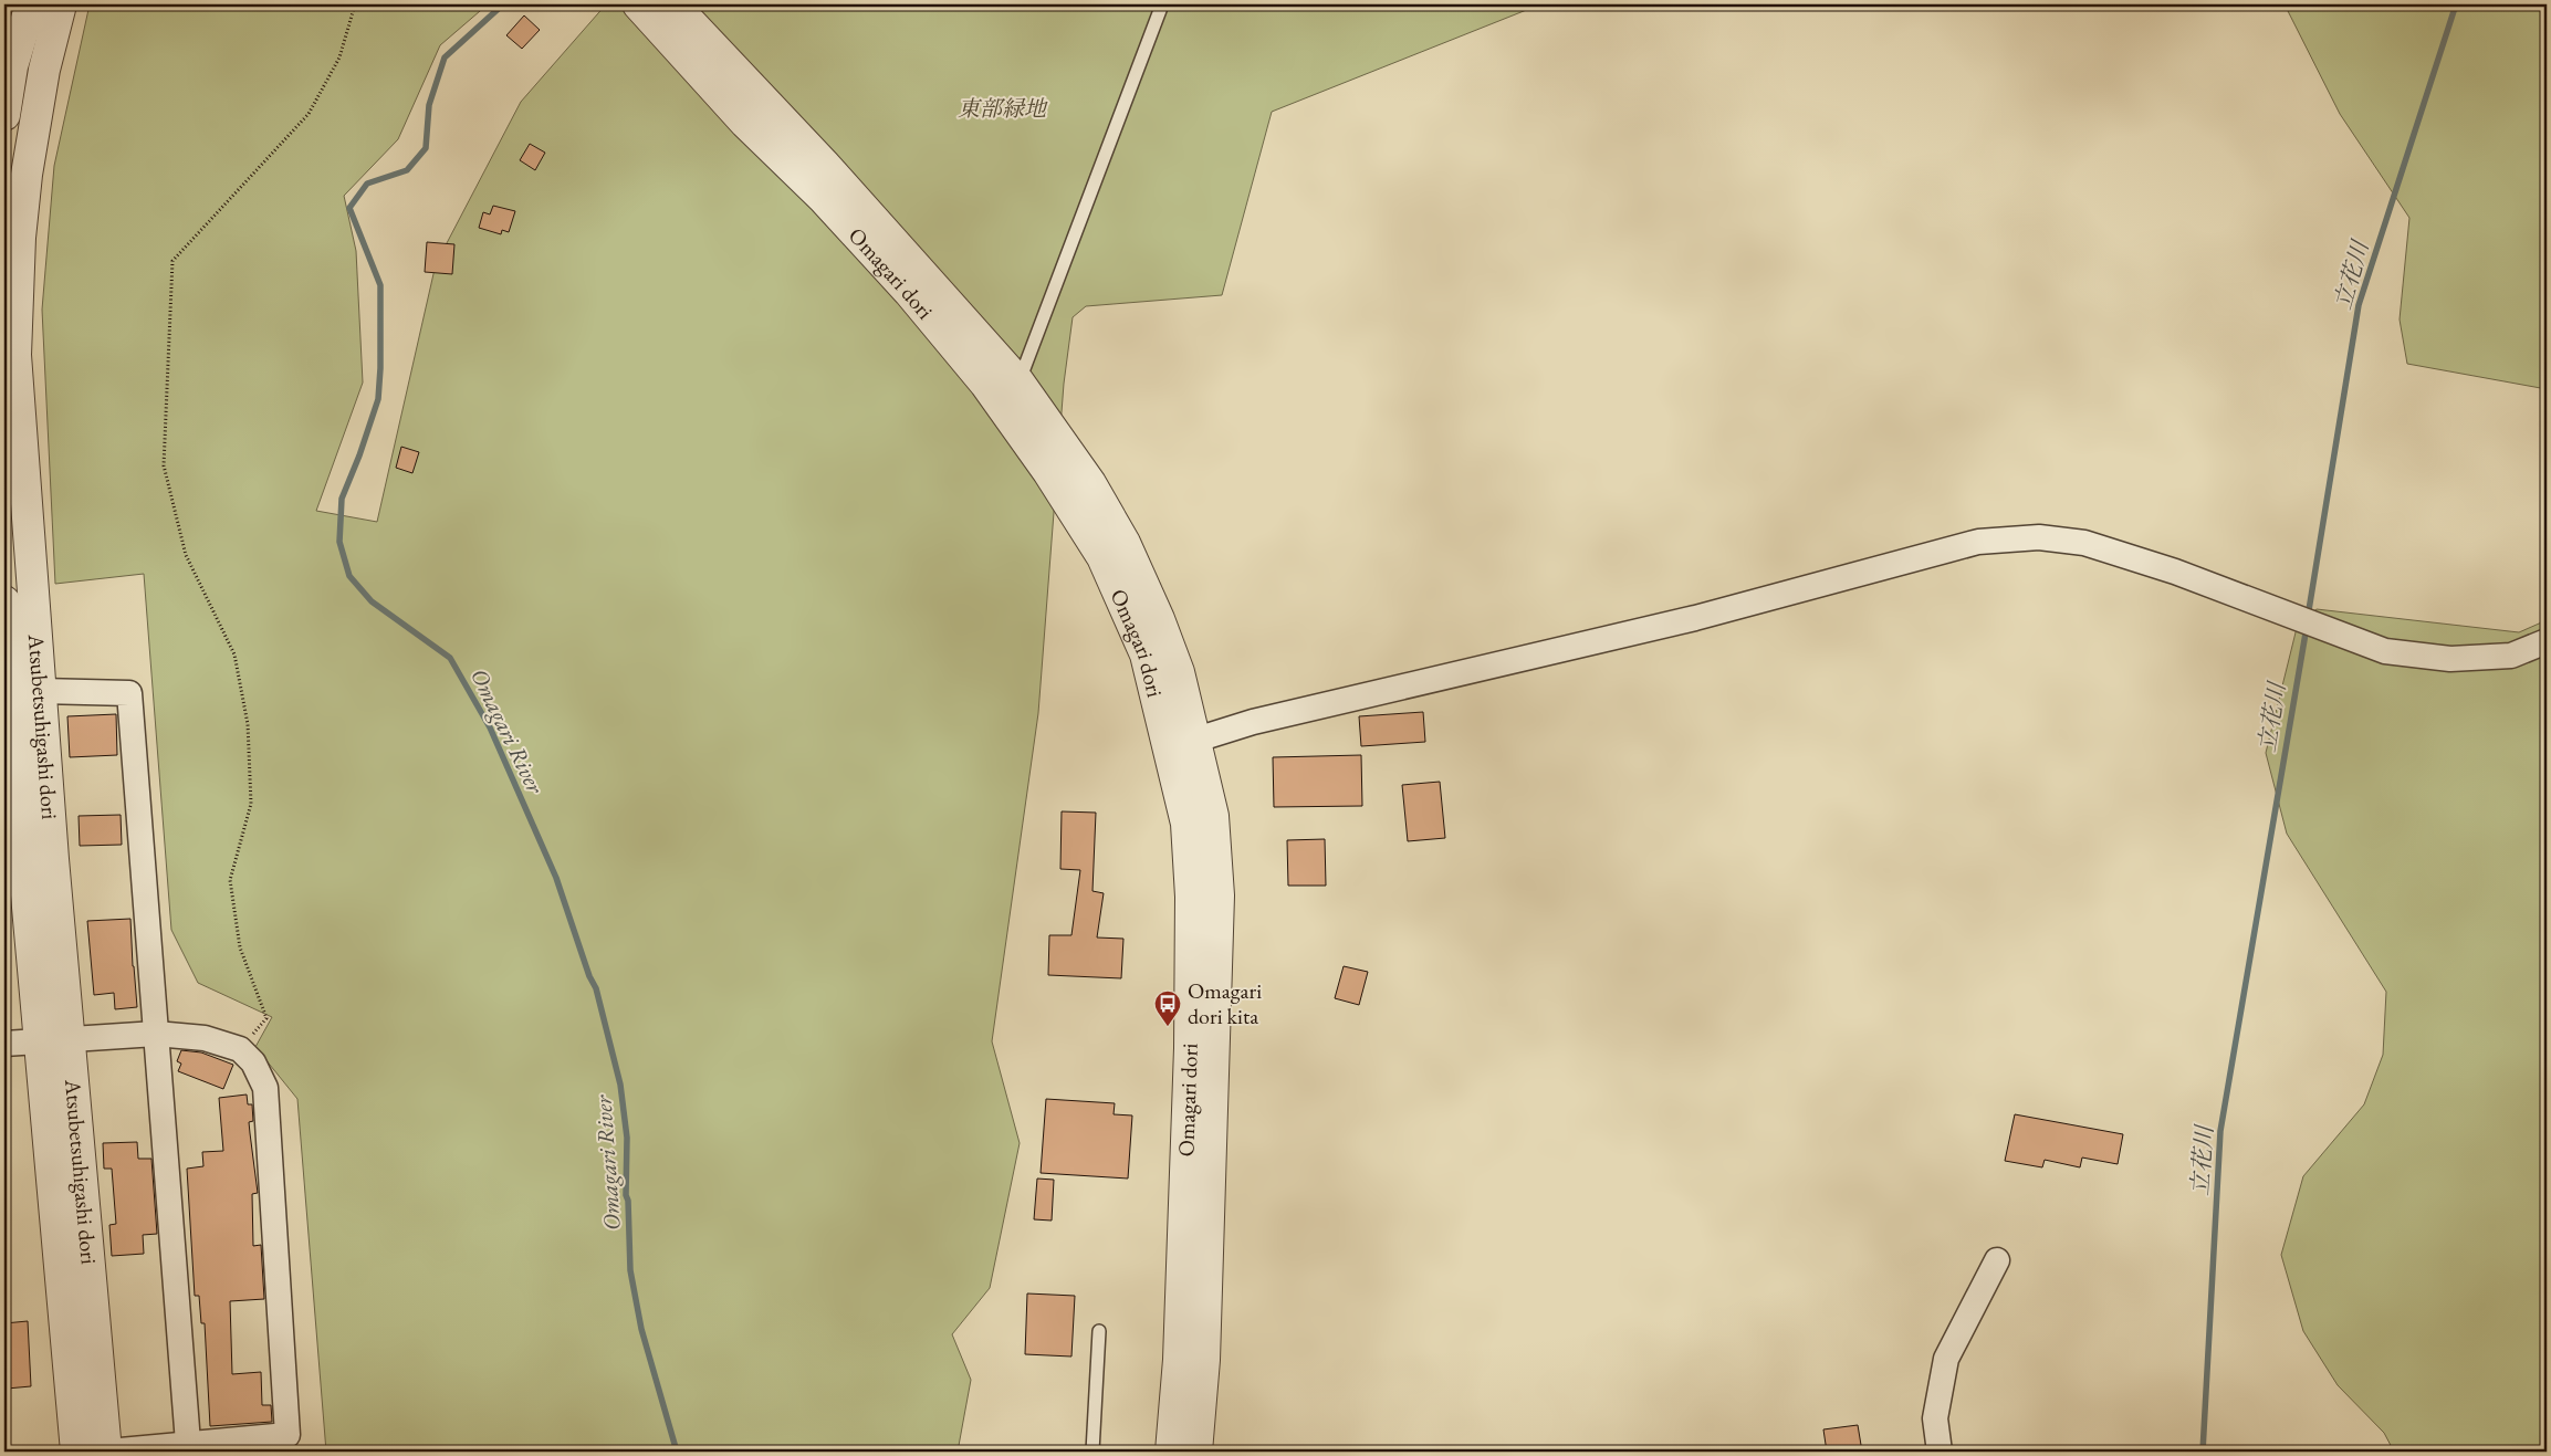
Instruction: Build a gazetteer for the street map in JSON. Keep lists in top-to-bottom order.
{
  "streets": {
    "street": ["Omagari dori", "Atsubetsuhigashi dori"]
  },
  "water": ["立花川", "Omagari River"],
  "parks": ["東部緑地"],
  "places": {
    "bus stop": ["Omagari dori kita"]
  }
}
